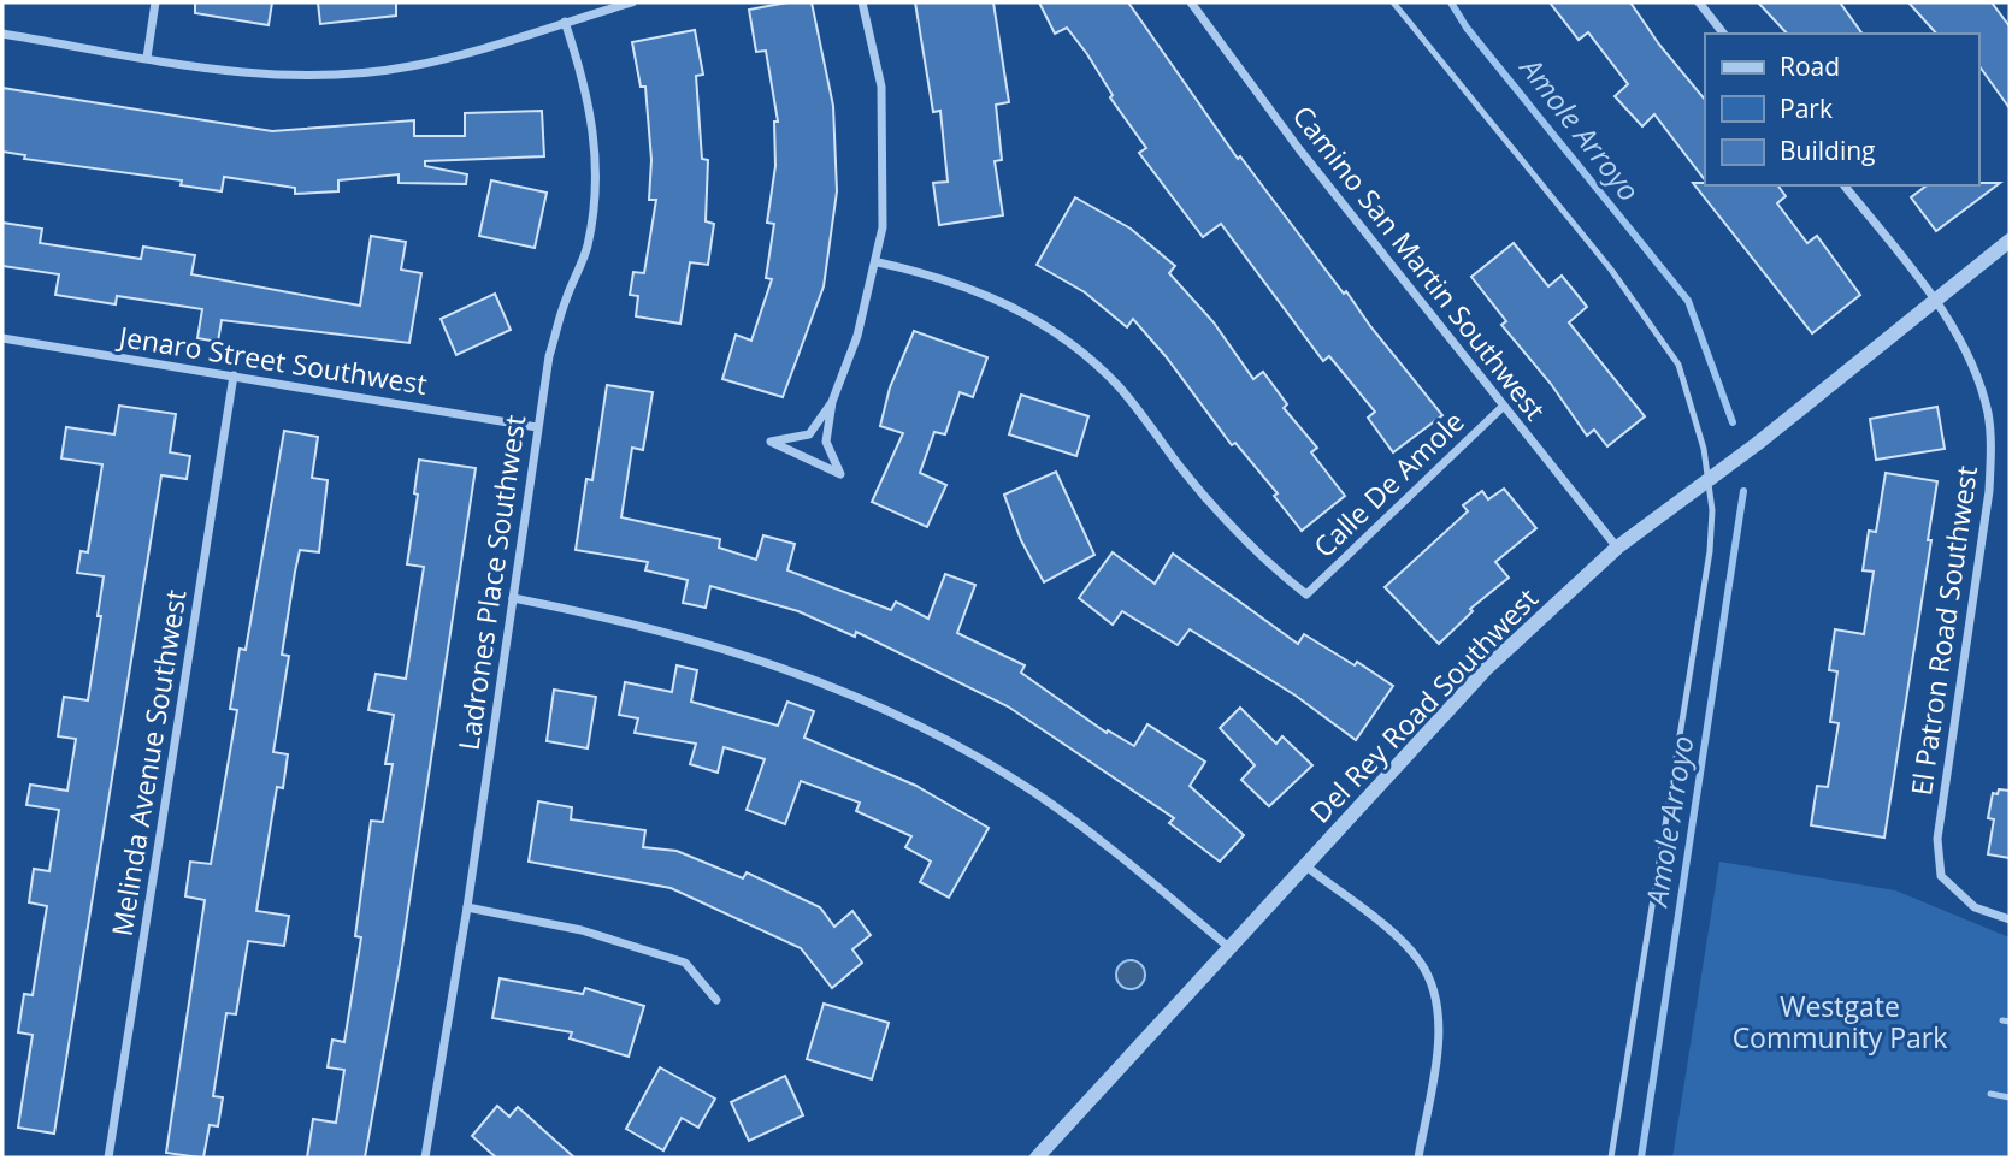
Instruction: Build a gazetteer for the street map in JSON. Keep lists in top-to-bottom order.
{
  "streets": {
    "street": [
      "Camino San Martin Southwest",
      "Jenaro Street Southwest",
      "Calle De Amole",
      "Ladrones Place Southwest",
      "El Patron Road Southwest",
      "Del Rey Road Southwest",
      "Melinda Avenue Southwest"
    ]
  },
  "crossings": [
    ["Camino San Martin Southwest", "Calle De Amole"],
    ["Camino San Martin Southwest", "Del Rey Road Southwest"],
    ["Jenaro Street Southwest", "Ladrones Place Southwest"],
    ["Jenaro Street Southwest", "Melinda Avenue Southwest"],
    ["El Patron Road Southwest", "Del Rey Road Southwest"]
  ],
  "water": ["Amole Arroyo"],
  "parks": ["Westgate Community Park"],
  "legend": ["Road", "Park", "Building"]
}
